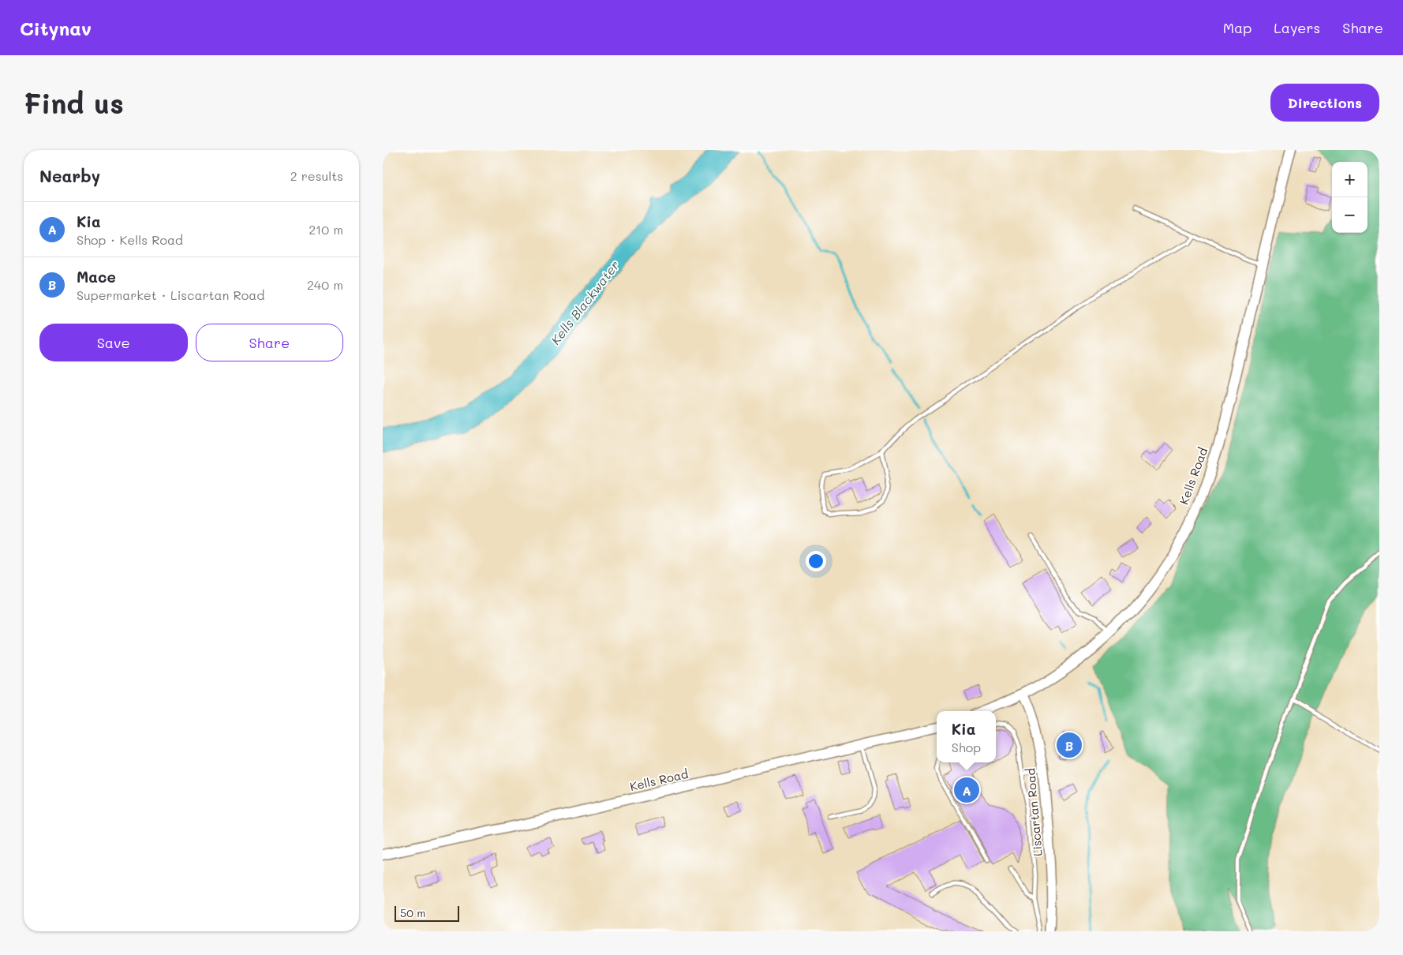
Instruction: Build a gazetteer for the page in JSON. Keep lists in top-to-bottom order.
{
  "streets": {
    "main road": ["Kells Road"],
    "street": ["Liscartan Road"]
  },
  "crossings": [
    ["Kells Road", "Liscartan Road"]
  ],
  "water": ["Kells Blackwater"],
  "scale_bar": "50 m",
  "page": {
    "header": "Citynav",
    "nav": ["Map", "Layers", "Share"],
    "buttons": [
      "Directions",
      ["Save", "Share"]
    ],
    "title": "Find us",
    "heading": ["Nearby", "2 results"],
    "map_buttons": ["+", "−"],
    "list": [
      {
        "mark": "A",
        "name": "Kia",
        "note": "Shop · Kells Road",
        "value": "210 m"
      },
      {
        "mark": "B",
        "name": "Mace",
        "note": "Supermarket · Liscartan Road",
        "value": "240 m"
      }
    ],
    "popup": ["Kia", "Shop"],
    "pins": ["B", "A"],
    "scale": "50 m"
  }
}
